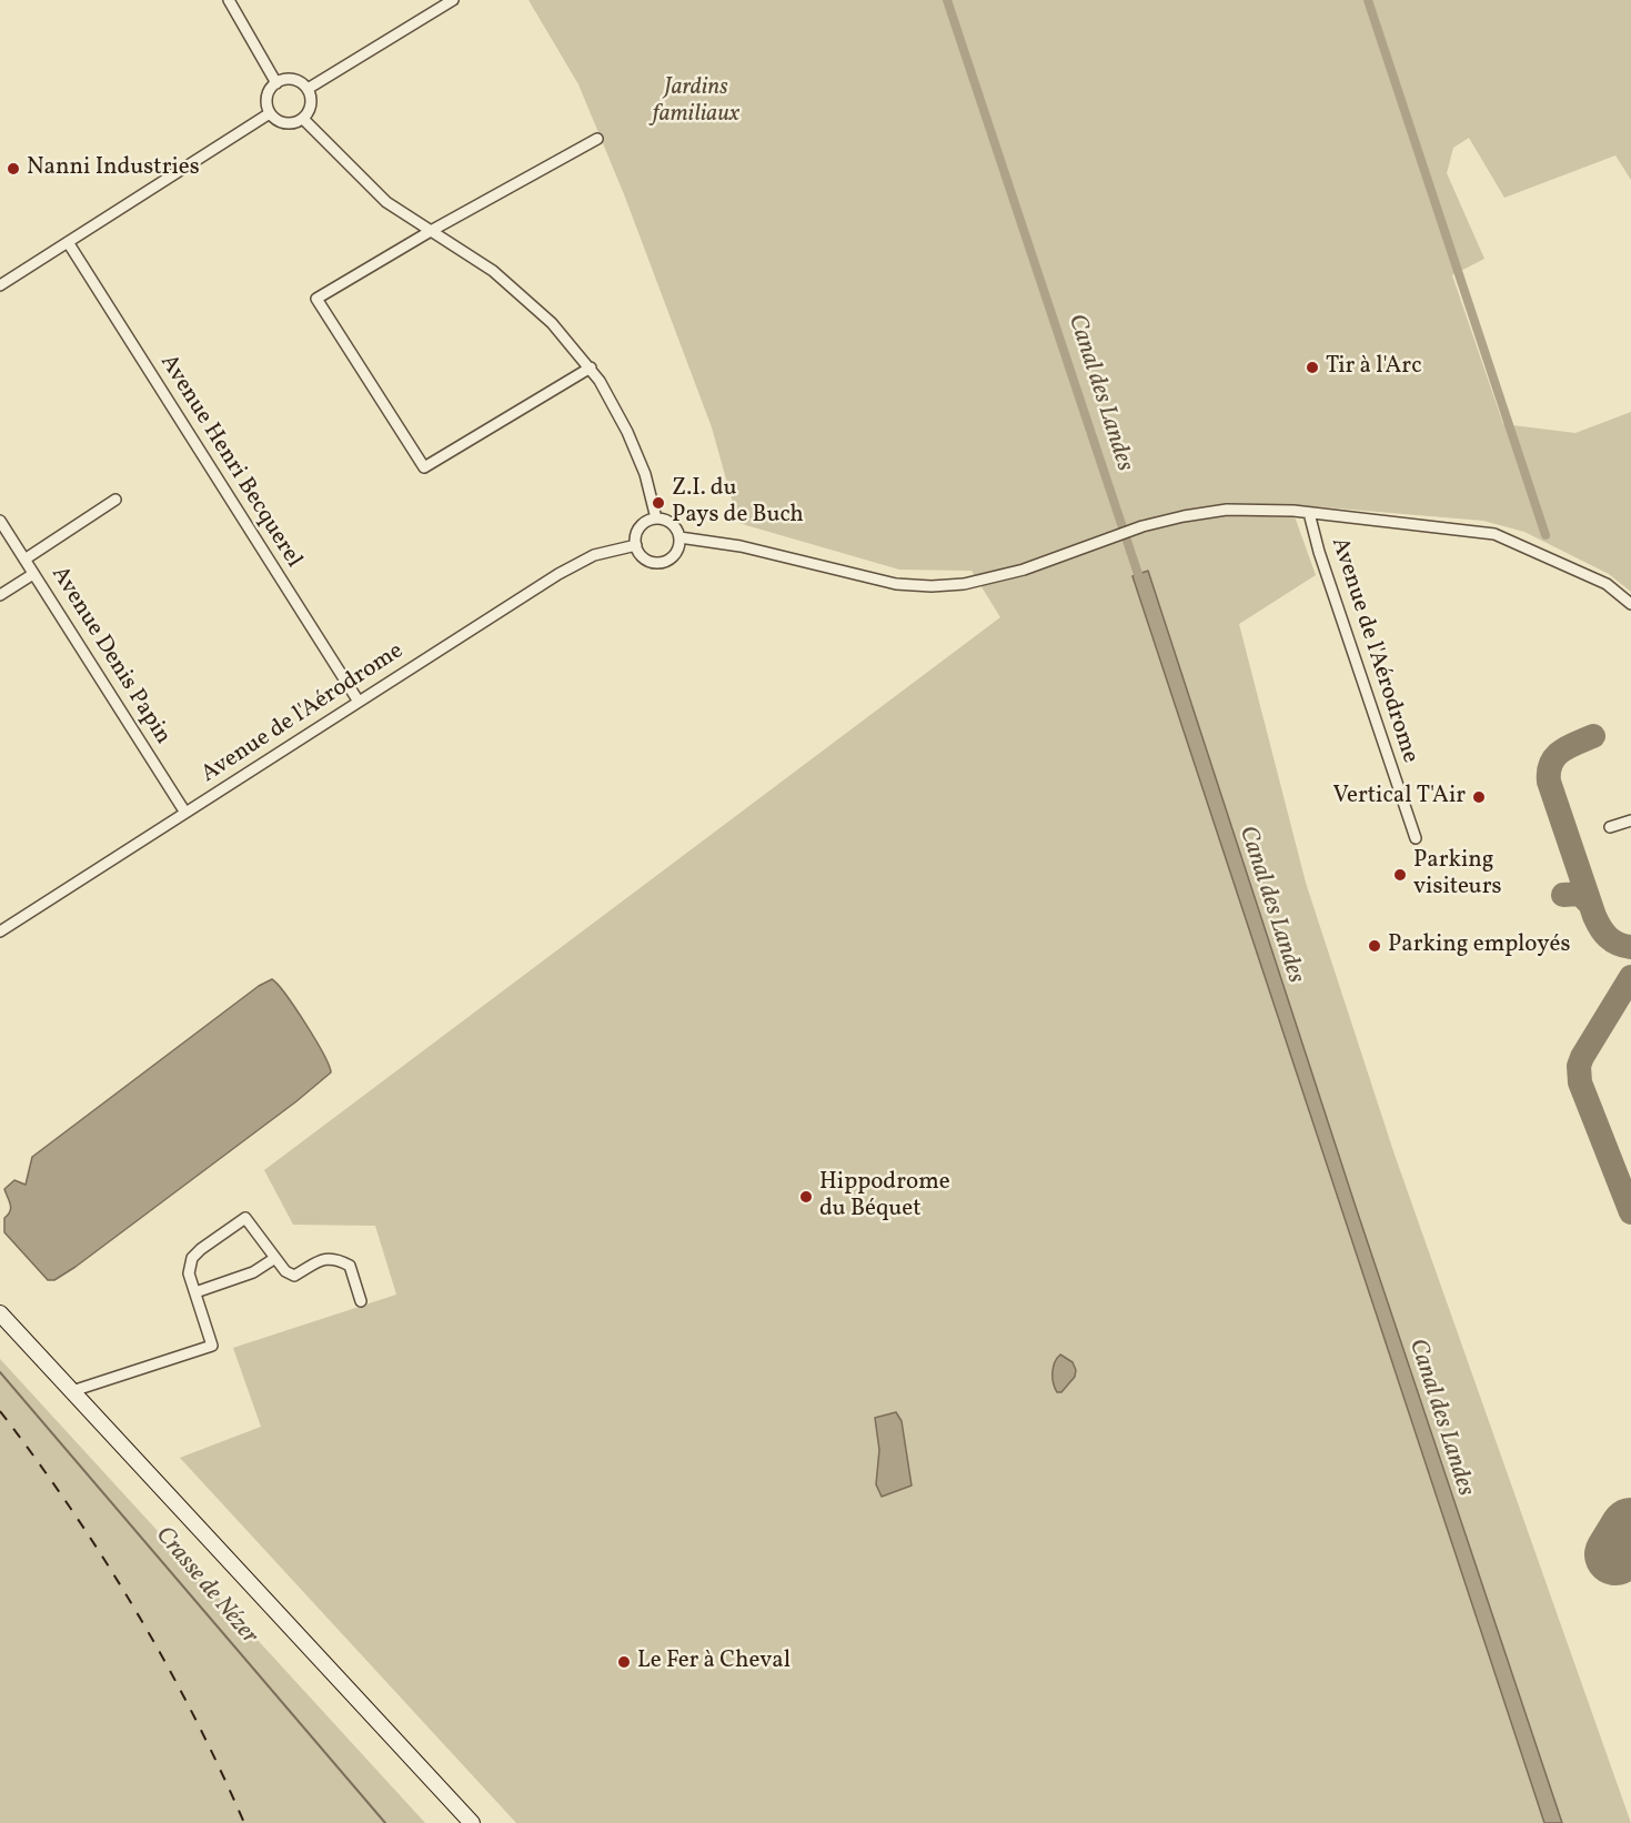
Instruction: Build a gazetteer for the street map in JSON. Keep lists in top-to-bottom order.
{
  "streets": {
    "street": ["Avenue Henri Becquerel", "Avenue de l'Aérodrome", "Avenue Denis Papin"]
  },
  "crossings": [
    ["Avenue Henri Becquerel", "Avenue de l'Aérodrome"],
    ["Avenue de l'Aérodrome", "Avenue Denis Papin"]
  ],
  "water": ["Canal des Landes", "Crasse de Nézer"],
  "parks": ["Jardins familiaux"],
  "places": [
    "Nanni Industries",
    "Tir à l'Arc",
    "Z.I. du Pays de Buch",
    "Vertical T'Air",
    "Parking visiteurs",
    "Parking employés",
    "Hippodrome du Béquet",
    "Le Fer à Cheval"
  ]
}
